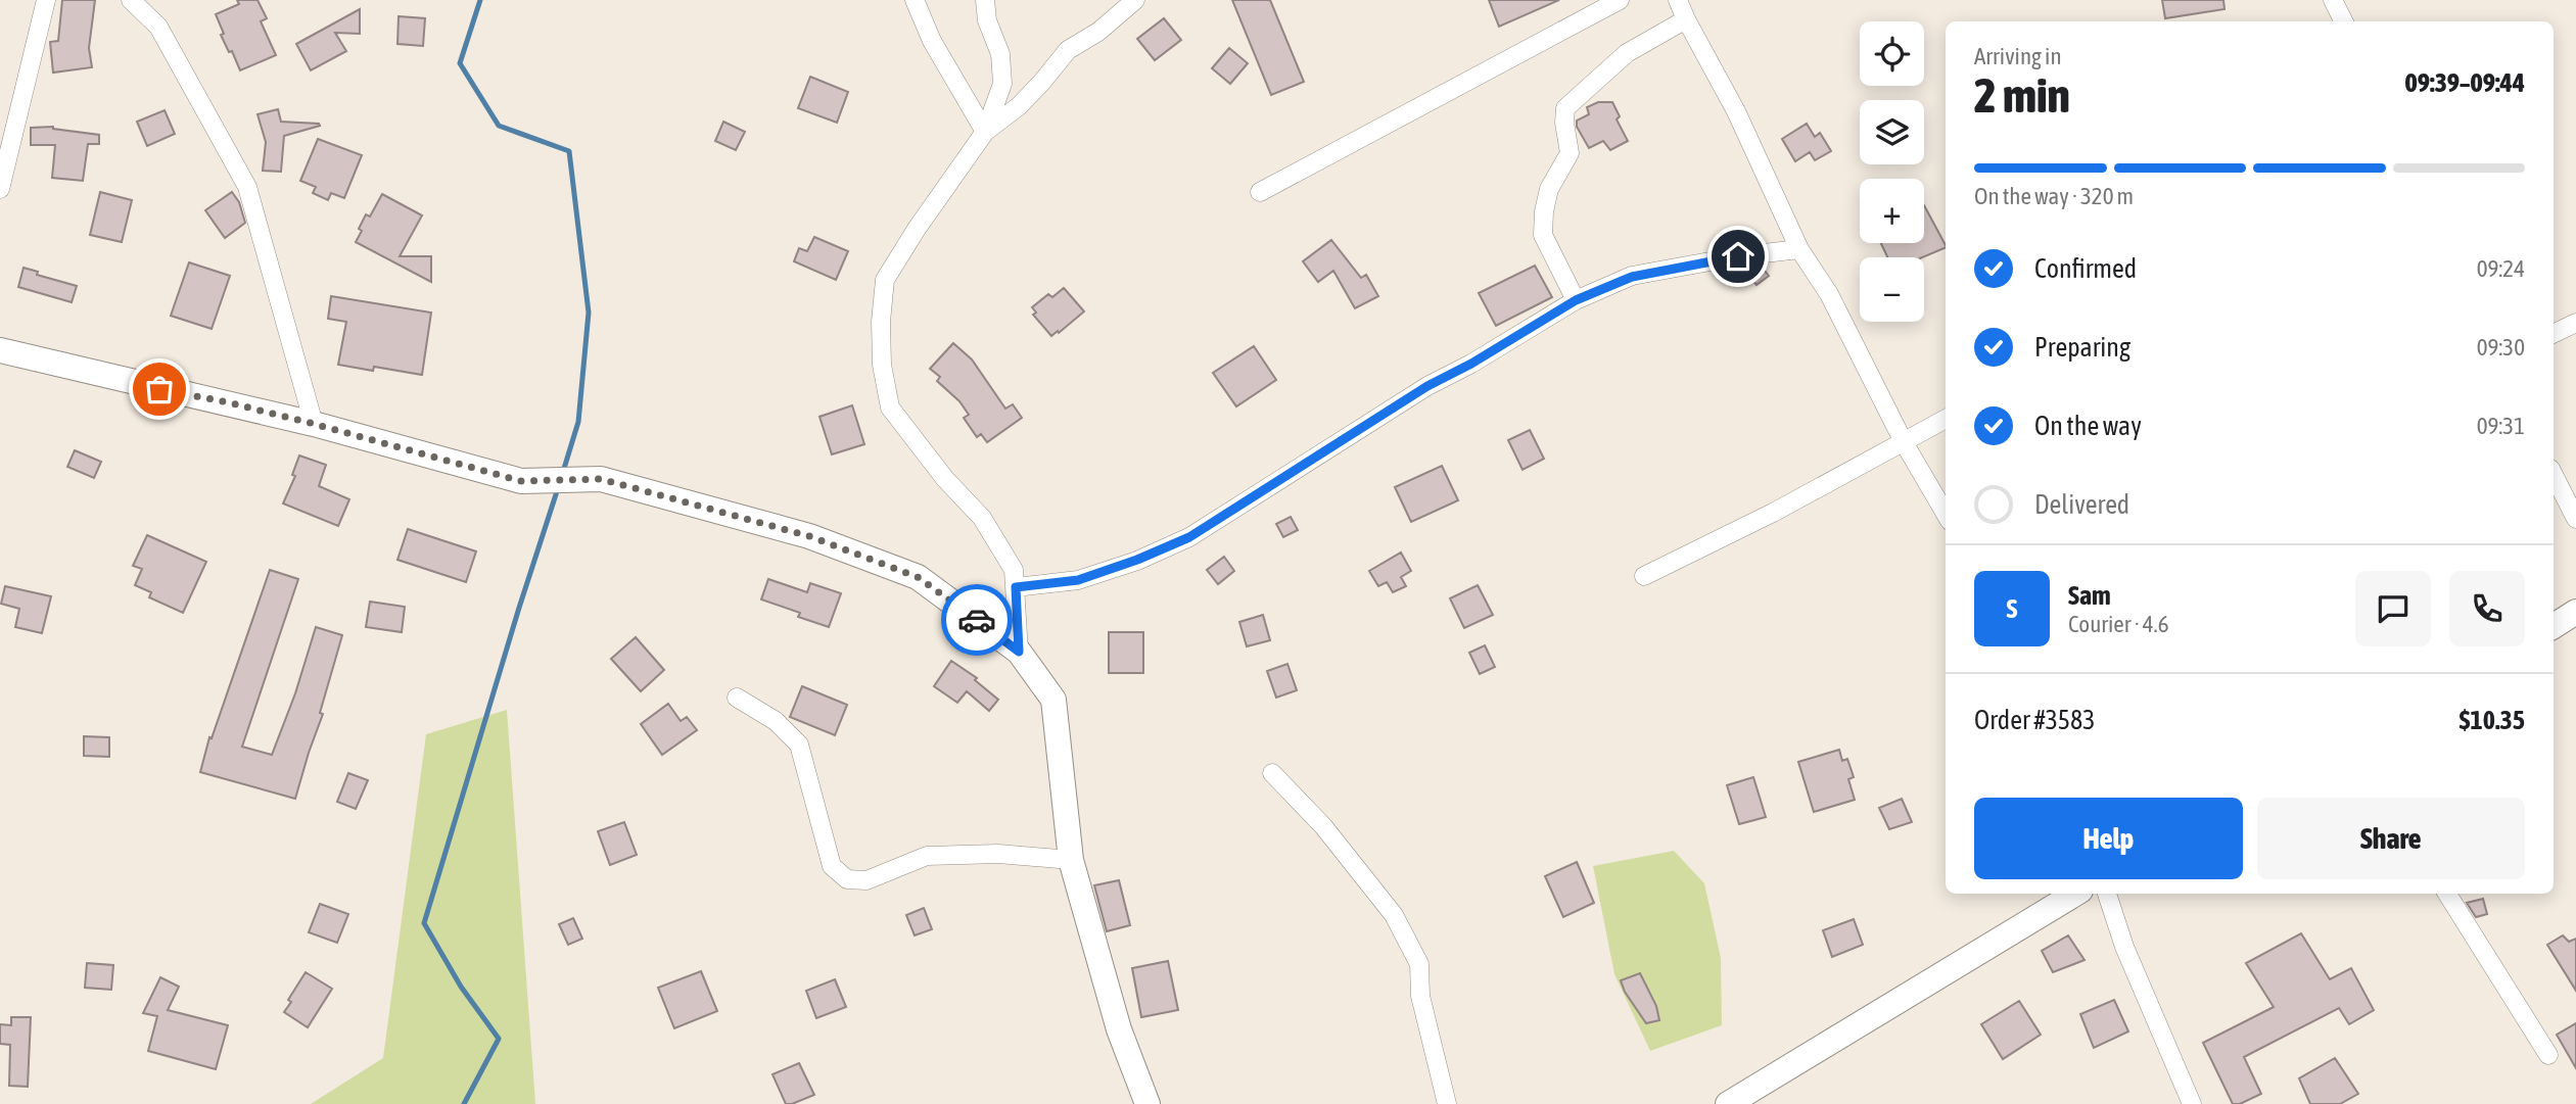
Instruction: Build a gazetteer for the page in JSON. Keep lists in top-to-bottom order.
{
  "page": {
    "map_buttons": ["+", "−"],
    "heading": ["2 min", "Arriving in", "09:39–09:44"],
    "panel": [
      "Sam",
      "Courier · 4.6",
      "Order #3583",
      "$10.35"
    ],
    "bar": "On the way · 320 m",
    "list": [
      ["Confirmed", "09:24"],
      ["Preparing", "09:30"],
      ["On the way", "09:31"],
      "Delivered"
    ],
    "round": "S",
    "buttons": ["Help", "Share"]
  }
}
